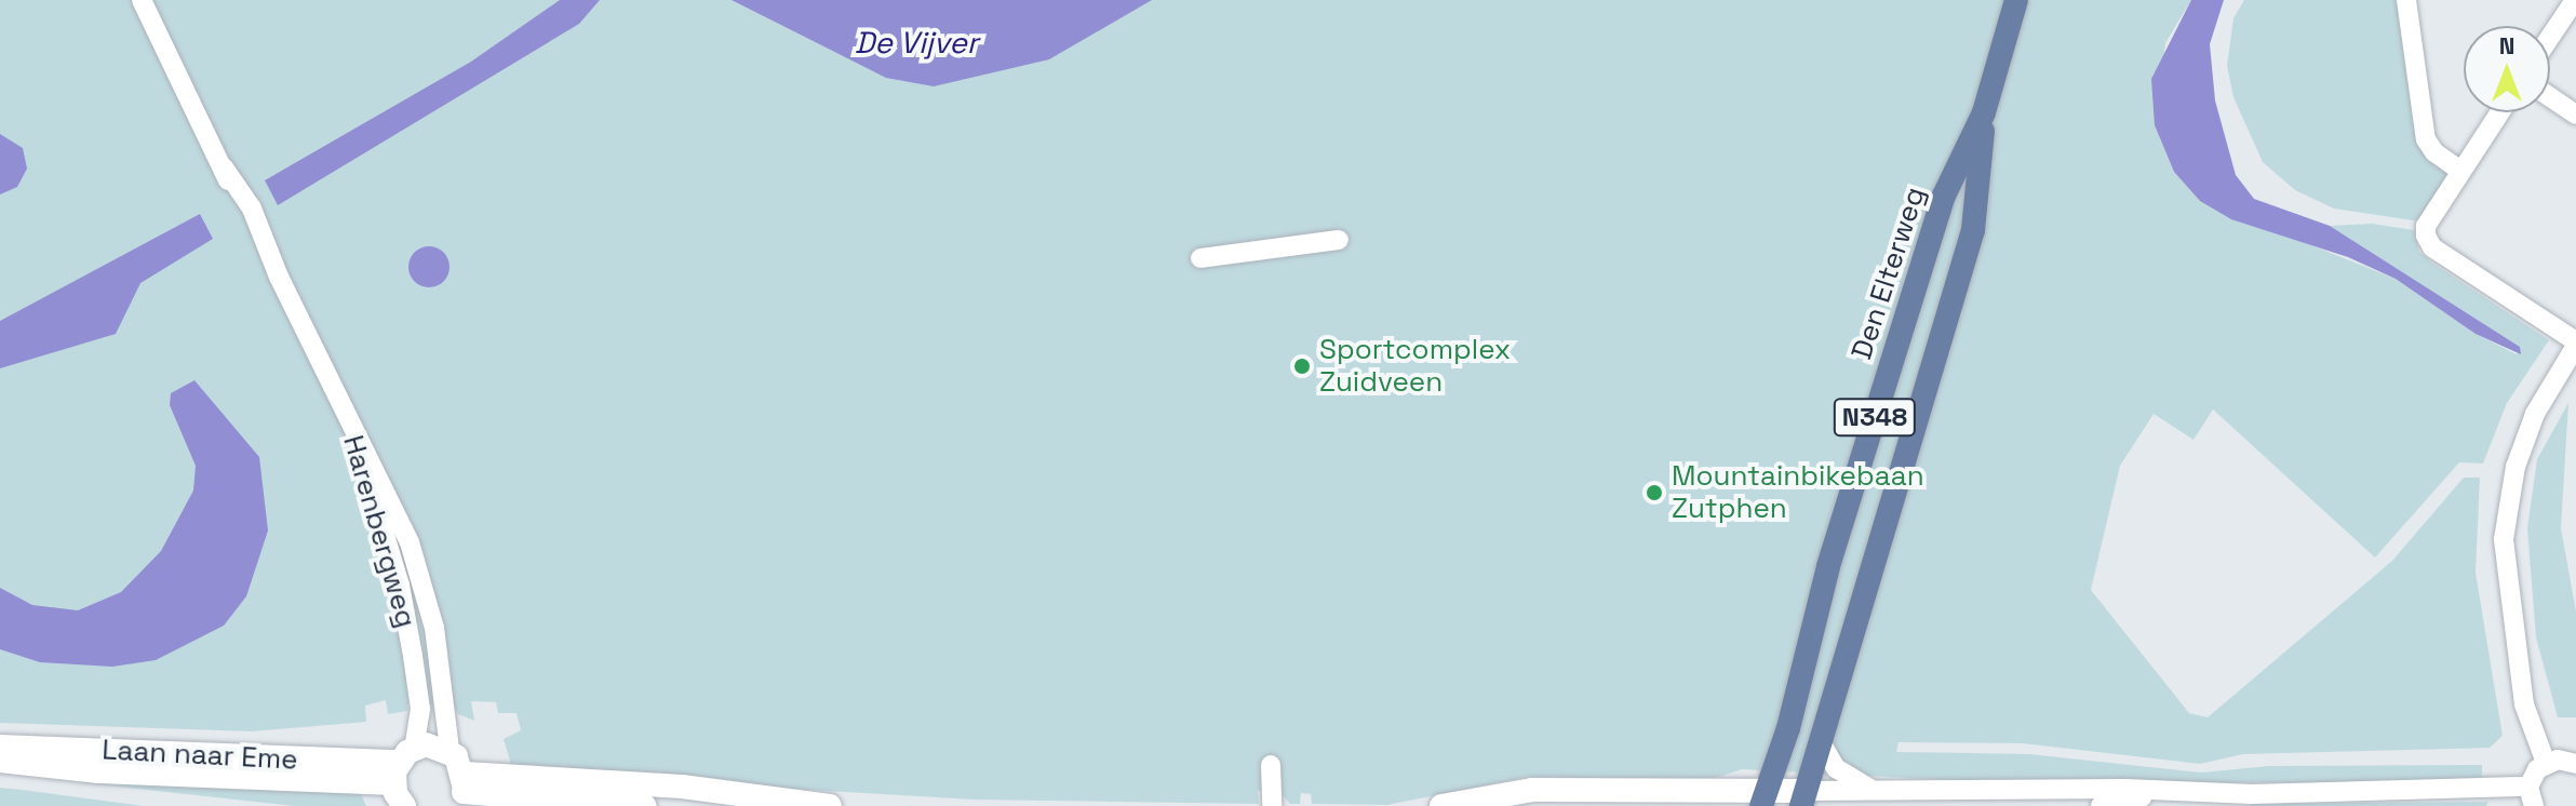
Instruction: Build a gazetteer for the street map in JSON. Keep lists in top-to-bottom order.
{
  "streets": {
    "main road": ["Den Elterweg", "N348"],
    "street": ["Harenbergweg", "Laan naar Eme"]
  },
  "crossings": [
    ["Harenbergweg", "Laan naar Eme"]
  ],
  "water": ["De Vijver"],
  "places": ["Sportcomplex Zuidveen", "Mountainbikebaan Zutphen"],
  "north": "top"
}
